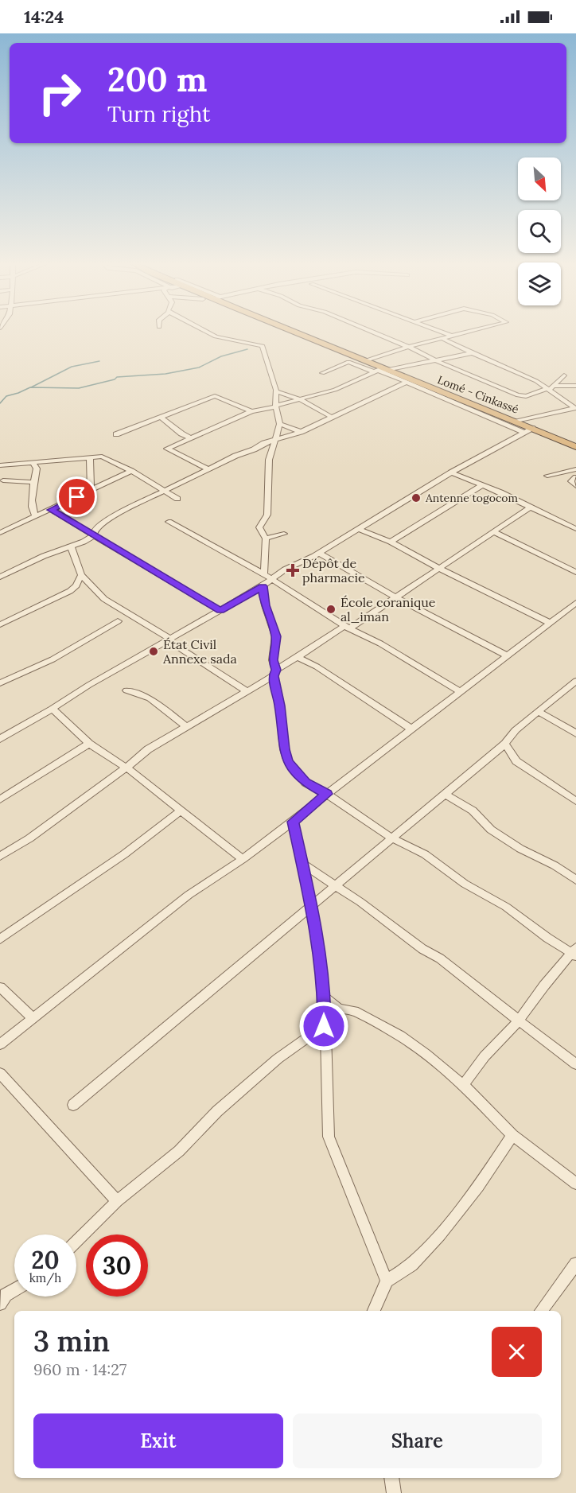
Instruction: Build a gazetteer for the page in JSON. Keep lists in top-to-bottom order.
{
  "streets": {
    "highway": ["Lomé - Cinkassé"]
  },
  "places": {
    "other": ["Antenne togocom", "École coranique al_iman", "État Civil Annexe sada"],
    "health": ["Dépôt de pharmacie"]
  },
  "north": "bottom right",
  "page": {
    "status": "14:24",
    "turn": ["200 m", "Turn right"],
    "speed": "20 km/h",
    "limit": "30",
    "heading": ["3 min", "960 m · 14:27"],
    "buttons": ["Exit", "Share"]
  }
}
